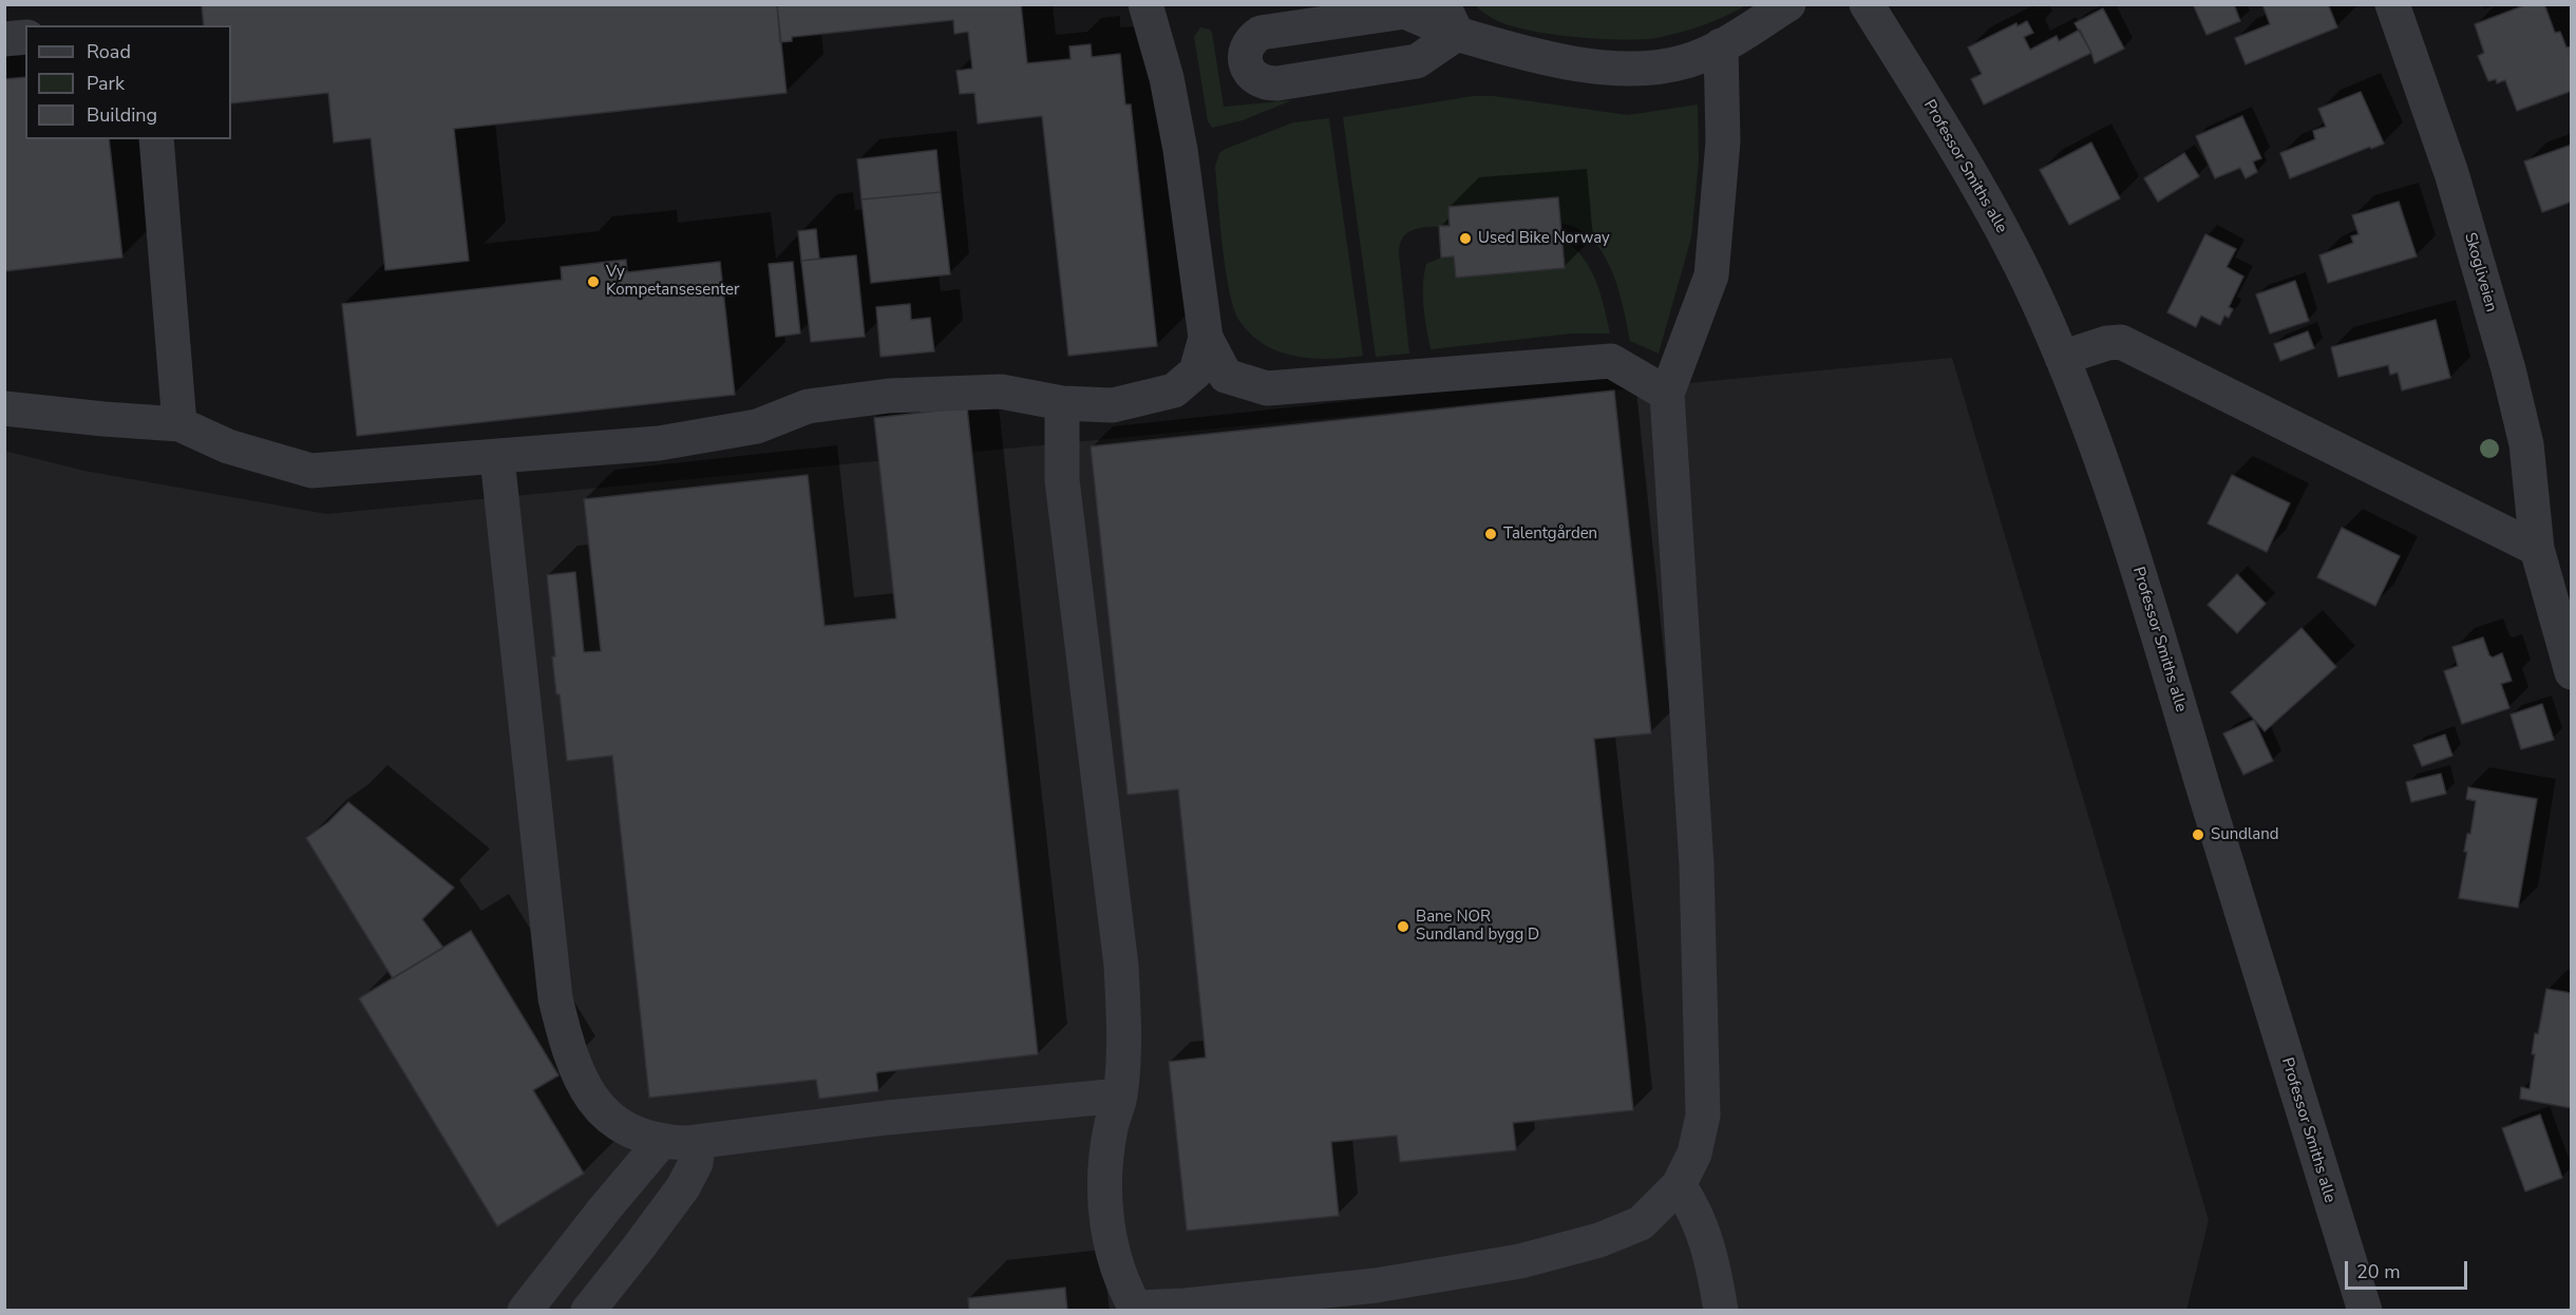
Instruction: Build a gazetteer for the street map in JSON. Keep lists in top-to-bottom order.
{
  "streets": {
    "street": ["Professor Smiths alle", "Skogliveien"]
  },
  "places": [
    "Used Bike Norway",
    "Vy Kompetansesenter",
    "Talentgården",
    "Sundland",
    "Bane NOR Sundland bygg D"
  ],
  "legend": ["Road", "Park", "Building"],
  "scale_bar": "20 m"
}
